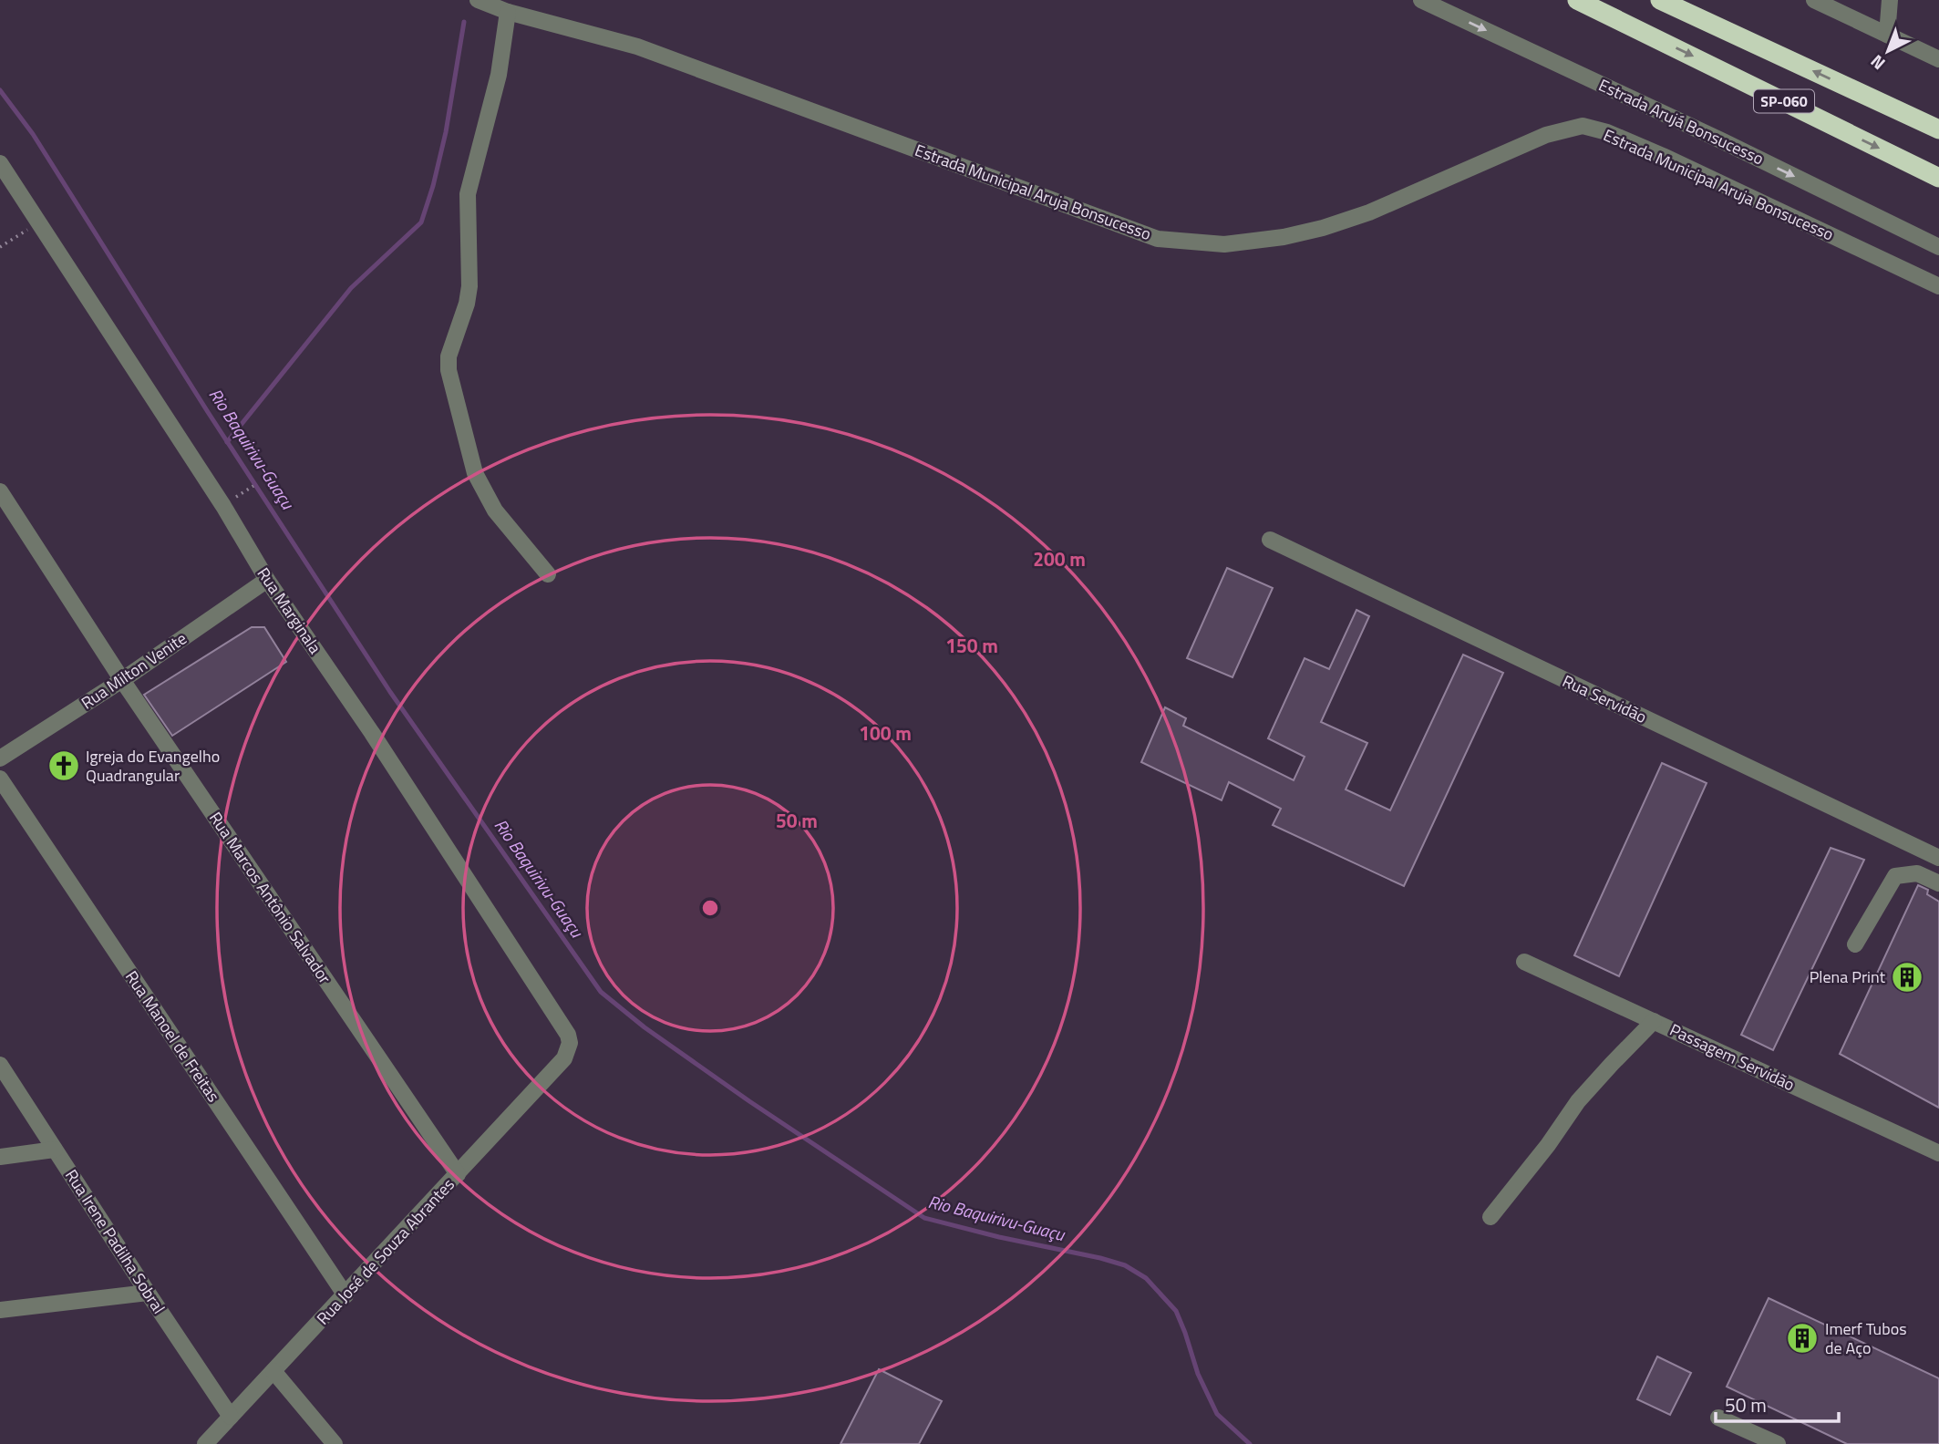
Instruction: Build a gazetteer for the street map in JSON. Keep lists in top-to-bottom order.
{
  "streets": {
    "highway": ["SP-060"],
    "street": [
      "Estrada Arujá Bonsucesso",
      "Estrada Municipal Aruja Bonsucesso",
      "Rua Marginala",
      "Rua Milton Venite",
      "Rua Servidão",
      "Rua Marcos Antônio Salvador",
      "Rua Manoel de Freitas",
      "Passagem Servidão",
      "Rua Irene Padilha Sobral",
      "Rua José de Souza Abrantes"
    ]
  },
  "crossings": [
    ["Rua Marginala", "Rua Milton Venite"],
    ["Rua Marginala", "Rua José de Souza Abrantes"],
    ["Rua Milton Venite", "Rua Marcos Antônio Salvador"],
    ["Rua Marcos Antônio Salvador", "Rua José de Souza Abrantes"],
    ["Rua Manoel de Freitas", "Rua José de Souza Abrantes"],
    ["Rua Irene Padilha Sobral", "Rua José de Souza Abrantes"]
  ],
  "one_way": ["Estrada Arujá Bonsucesso"],
  "water": ["Rio Baquirivu-Guaçu"],
  "places": {
    "church": ["Igreja do Evangelho Quadrangular"],
    "building": ["Plena Print", "Imerf Tubos de Aço"]
  },
  "scale_bar": "50 m",
  "north": "bottom left",
  "rings": [
    "200 m",
    "150 m",
    "100 m",
    "50 m"
  ]
}
